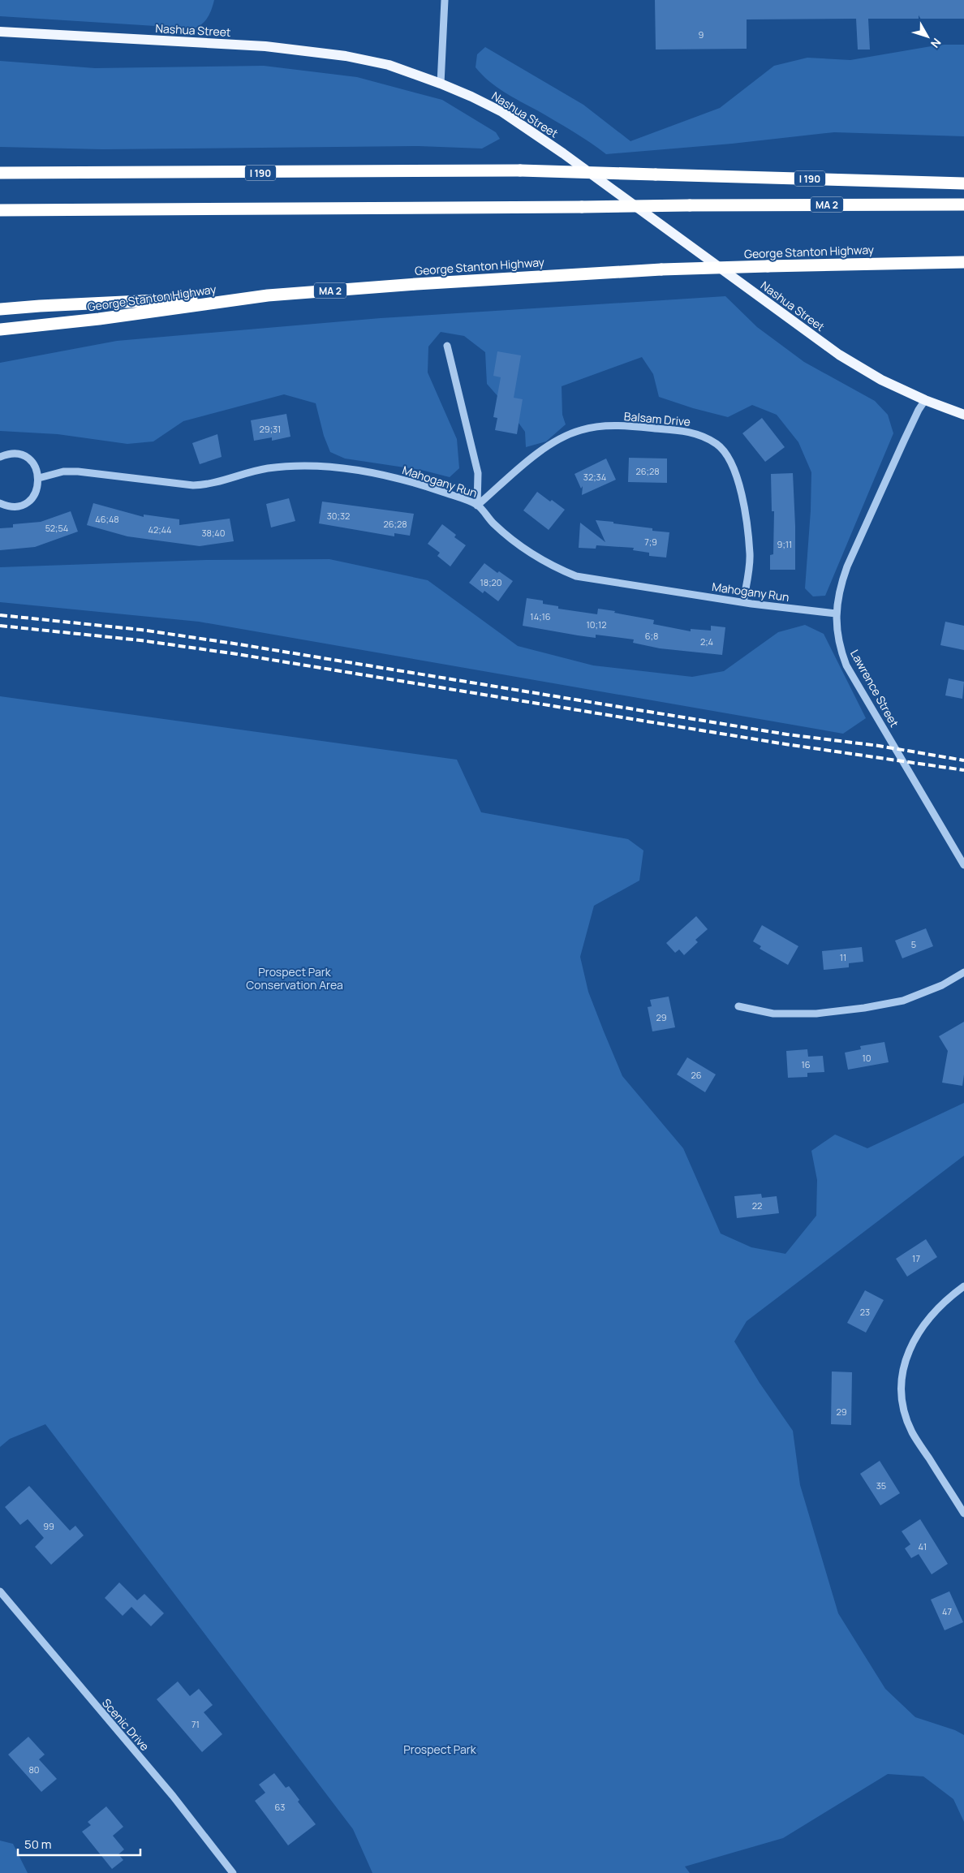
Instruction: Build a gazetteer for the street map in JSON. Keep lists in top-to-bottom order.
{
  "streets": {
    "highway": ["I 190", "MA 2", "George Stanton Highway"],
    "main road": ["Nashua Street"],
    "street": [
      "Balsam Drive",
      "Mahogany Run",
      "Lawrence Street",
      "Scenic Drive"
    ]
  },
  "crossings": [
    ["Nashua Street", "Lawrence Street"],
    ["Balsam Drive", "Mahogany Run"],
    ["Mahogany Run", "Lawrence Street"]
  ],
  "parks": ["Prospect Park Conservation Area", "Prospect Park"],
  "house_numbers": [
    "9",
    "29;31",
    "26;28",
    "32;34",
    "30;32",
    "46;48",
    "26;28",
    "52;54",
    "42;44",
    "38;40",
    "7;9",
    "9;11",
    "18;20",
    "14;16",
    "10;12",
    "6;8",
    "2;4",
    "5",
    "11",
    "29",
    "10",
    "16",
    "26",
    "22",
    "17",
    "23",
    "29",
    "35",
    "99",
    "41",
    "47",
    "71",
    "80",
    "63"
  ],
  "scale_bar": "50 m",
  "north": "bottom right"
}
